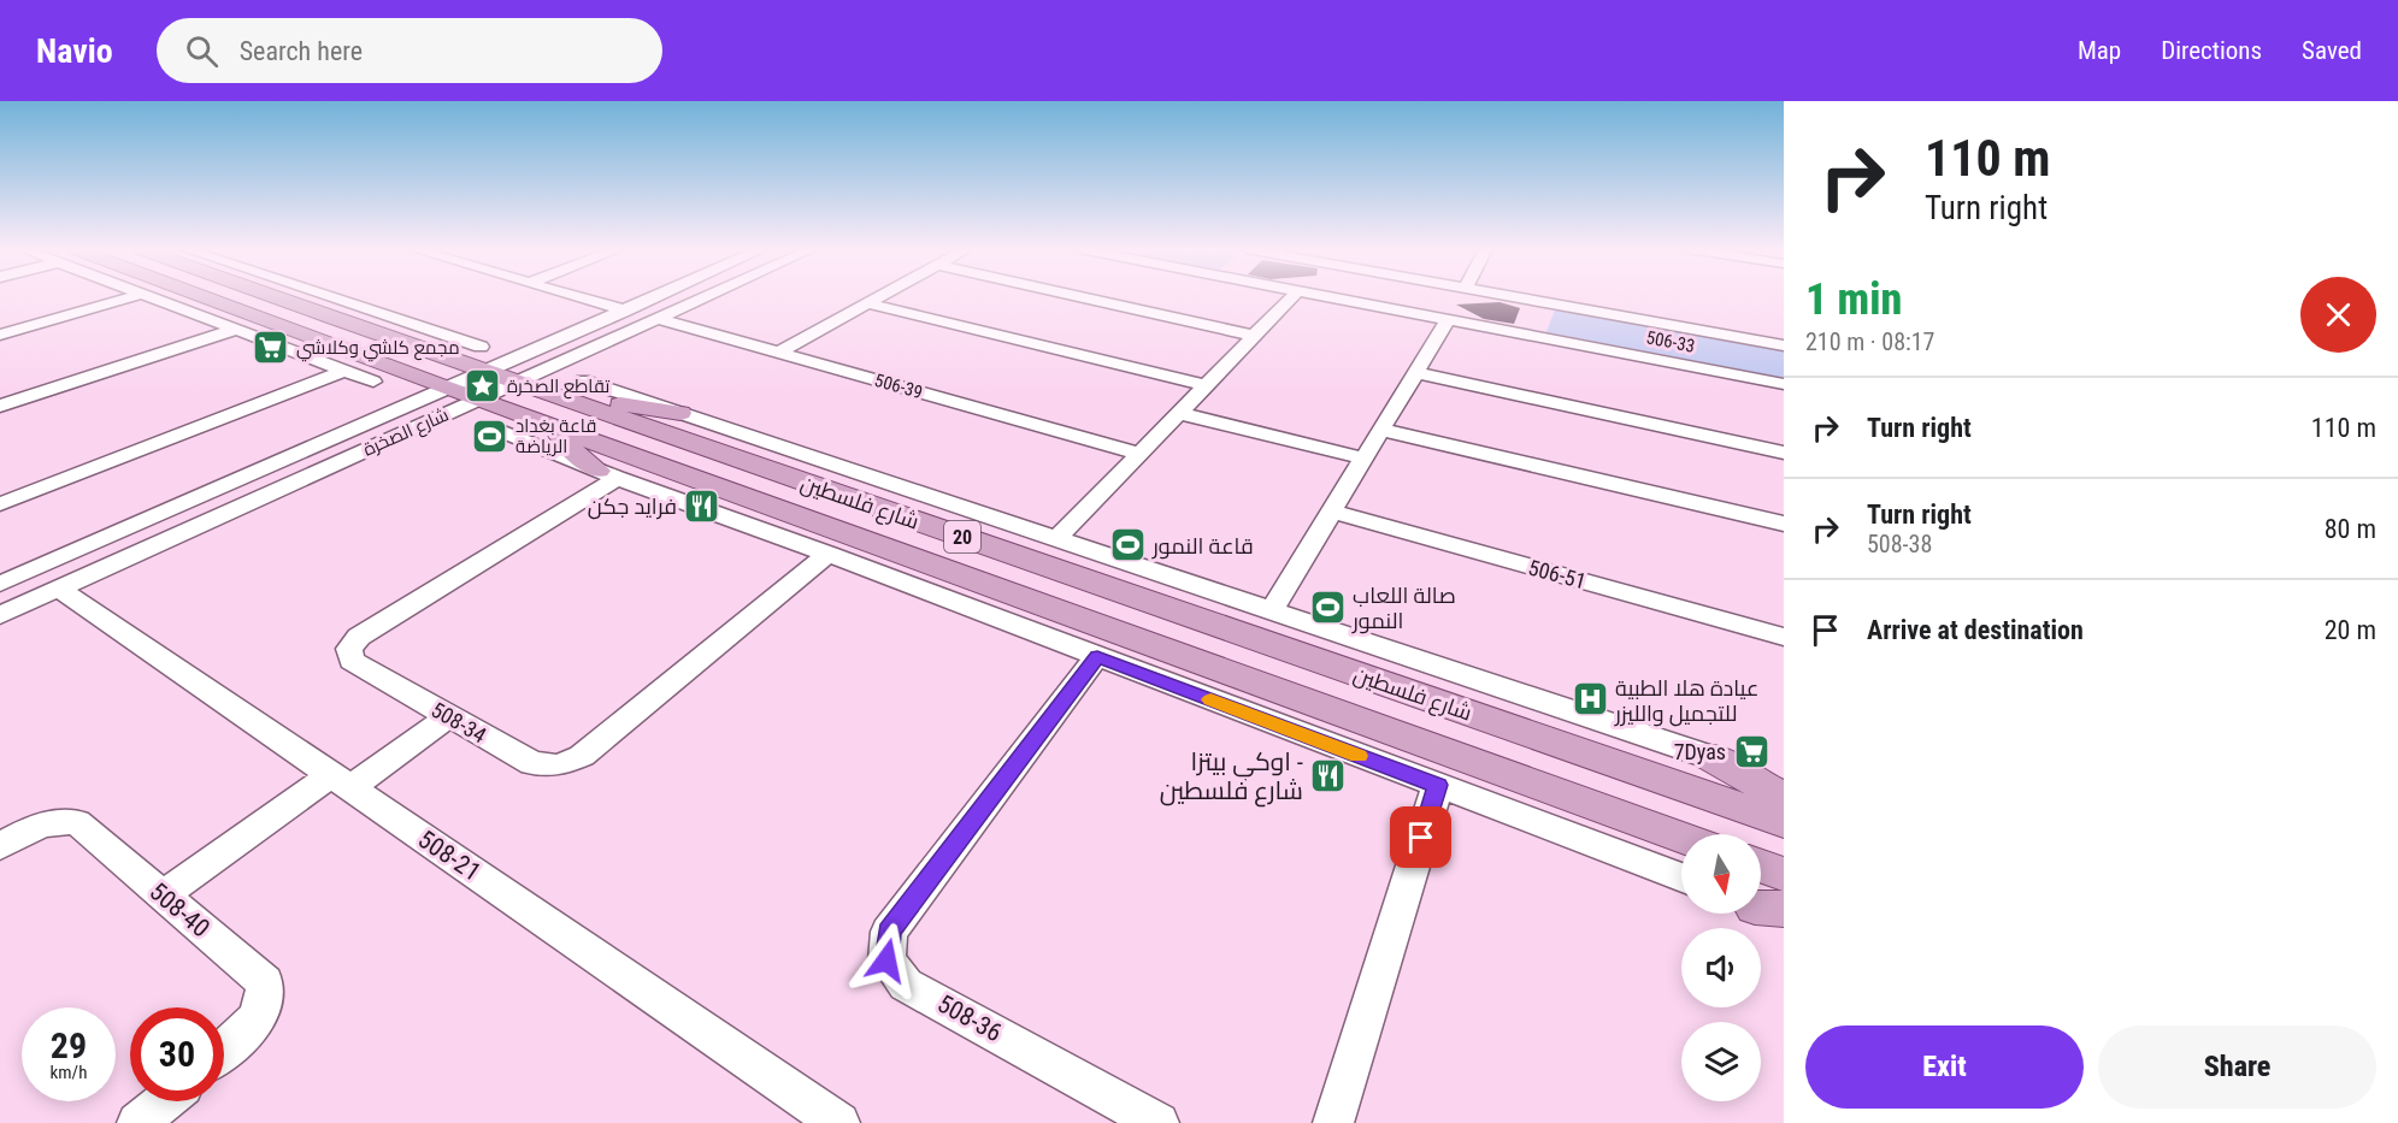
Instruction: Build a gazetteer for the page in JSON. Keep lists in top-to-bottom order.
{
  "streets": {
    "main road": ["شارع فلسطين", "20"],
    "street": [
      "506-33",
      "506-39",
      "شارع الصخرة",
      "506-51",
      "508-34",
      "508-21",
      "508-40",
      "508-36"
    ]
  },
  "crossings": [
    ["506-39", "شارع الصخرة"],
    ["شارع الصخرة", "شارع فلسطين"],
    ["شارع الصخرة", "508-21"]
  ],
  "places": {
    "supermarket": ["مجمع كلشي وكلاشي", "7Dyas"],
    "place": ["تقاطع الصخرة"],
    "sports": ["قاعة بغداد الرياضة", "قاعة النمور", "صالة اللعاب النمور"],
    "restaurant": ["فرايد جكن", "اوكي بيتزا - شارع فلسطين"],
    "hospital": ["عيادة هلا الطبية للتجميل والليزر"]
  },
  "north": "bottom",
  "page": {
    "header": "Navio",
    "search": "Search here",
    "nav": ["Map", "Directions", "Saved"],
    "turn": ["110 m", "Turn right"],
    "heading": ["1 min", "210 m · 08:17"],
    "list": [
      {
        "name": "Turn right",
        "value": "110 m"
      },
      {
        "name": "Turn right",
        "note": "508-38",
        "value": "80 m"
      },
      {
        "name": "Arrive at destination",
        "value": "20 m"
      }
    ],
    "speed": "29 km/h",
    "limit": "30",
    "buttons": ["Exit", "Share"]
  }
}
